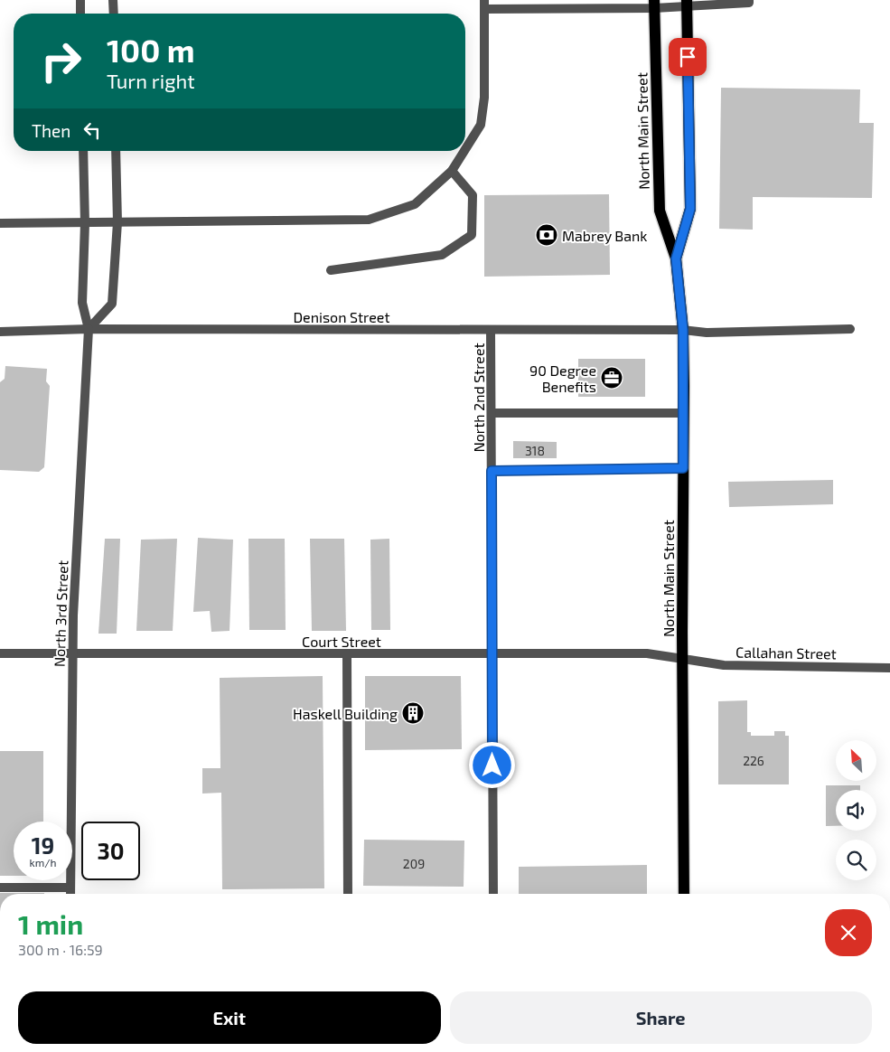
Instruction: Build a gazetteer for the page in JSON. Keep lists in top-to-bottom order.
{
  "streets": {
    "main road": ["North Main Street"],
    "street": [
      "Denison Street",
      "North 2nd Street",
      "North 3rd Street",
      "Court Street",
      "Callahan Street"
    ]
  },
  "crossings": [
    ["North Main Street", "Denison Street"],
    ["North Main Street", "Court Street"],
    ["North Main Street", "Callahan Street"],
    ["Denison Street", "North 2nd Street"],
    ["Denison Street", "North 3rd Street"],
    ["North 2nd Street", "Court Street"],
    ["North 3rd Street", "Court Street"],
    ["Court Street", "Callahan Street"]
  ],
  "places": {
    "bank": ["Mabrey Bank"],
    "office": ["90 Degree Benefits"],
    "building": ["Haskell Building"]
  },
  "house_numbers": ["318", "226", "209"],
  "north": "top left",
  "page": {
    "turn": ["100 m", "Turn right"],
    "then": "Then",
    "speed": "19 km/h",
    "limit": "30",
    "heading": ["1 min", "300 m · 16:59"],
    "buttons": ["Exit", "Share"]
  }
}
